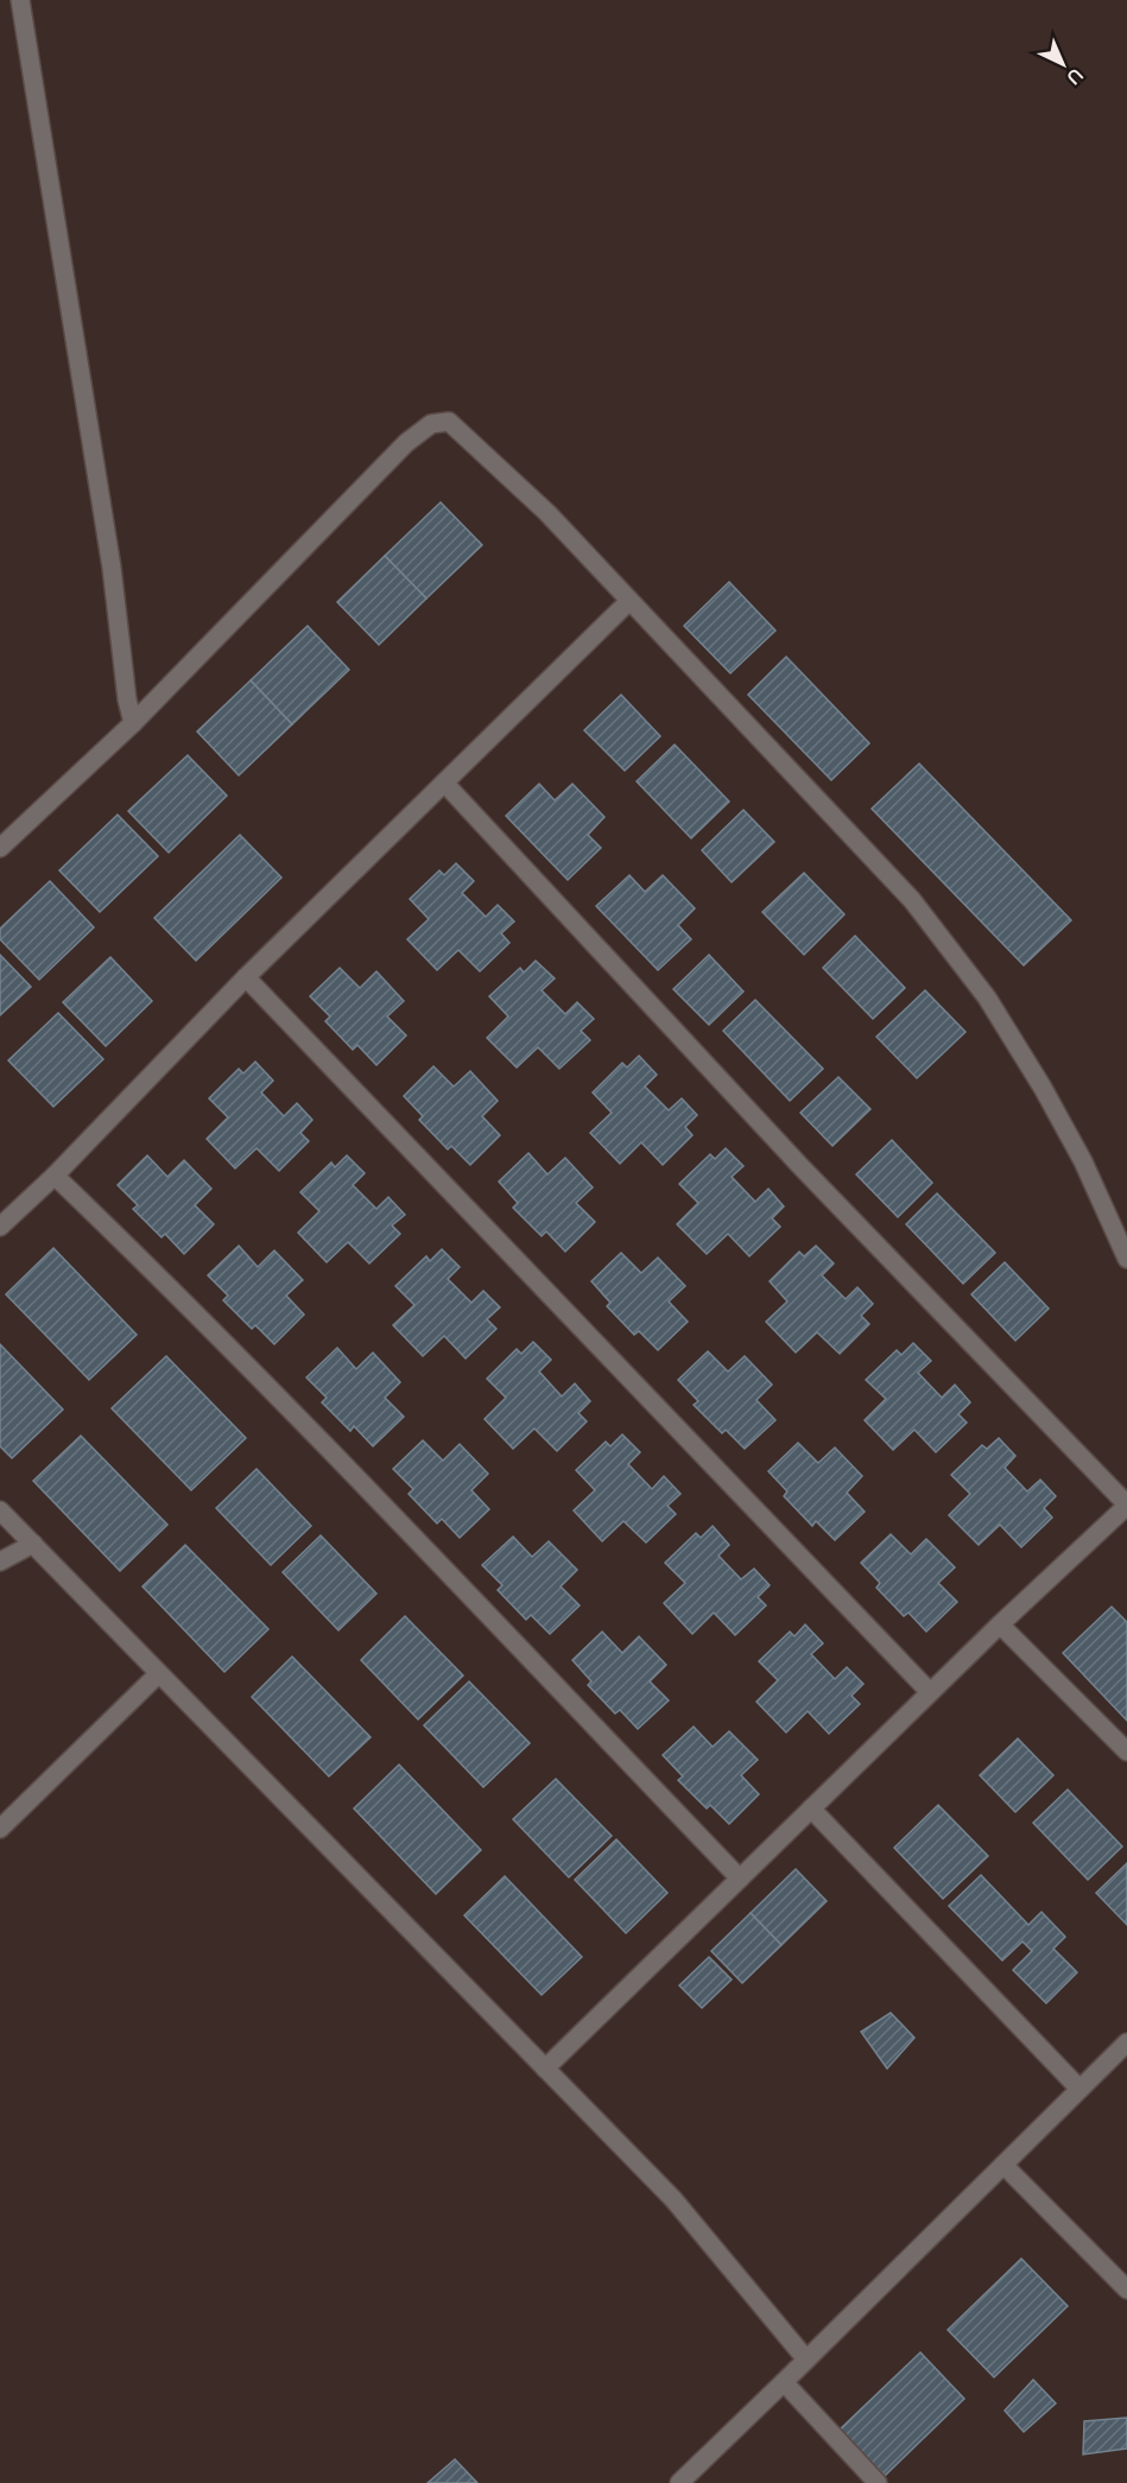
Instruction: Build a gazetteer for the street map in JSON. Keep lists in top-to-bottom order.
{
  "north": "bottom right"
}
